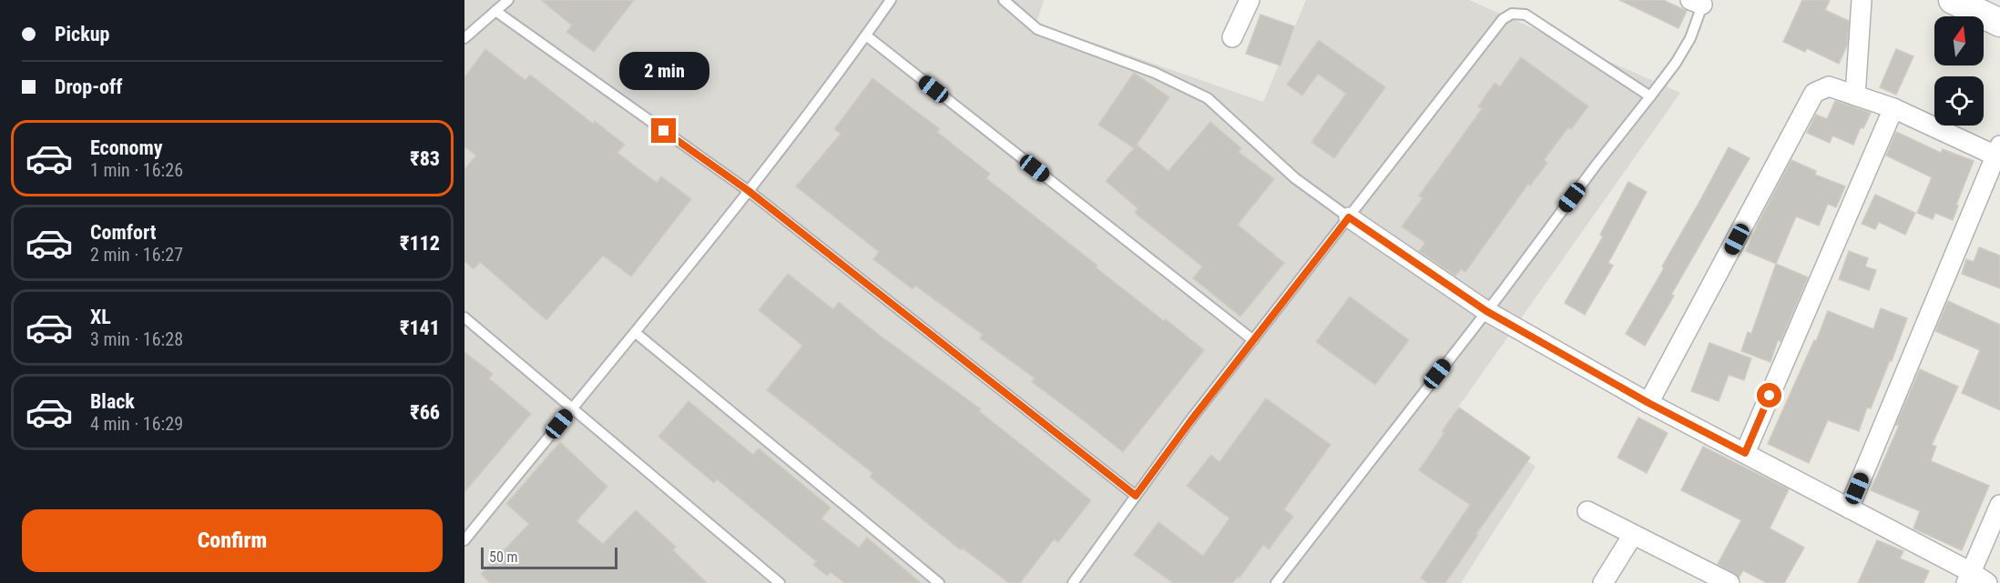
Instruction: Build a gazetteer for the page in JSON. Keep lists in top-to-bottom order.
{
  "scale_bar": "50 m",
  "north": "top",
  "page": {
    "banner": ["Pickup", "Drop-off"],
    "bubble": "2 min",
    "list": [
      {
        "name": "Economy",
        "note": "1 min · 16:26",
        "value": "₹83"
      },
      {
        "name": "Comfort",
        "note": "2 min · 16:27",
        "value": "₹112"
      },
      {
        "name": "XL",
        "note": "3 min · 16:28",
        "value": "₹141"
      },
      {
        "name": "Black",
        "note": "4 min · 16:29",
        "value": "₹66"
      }
    ],
    "buttons": "Confirm",
    "scale": "50 m"
  }
}
